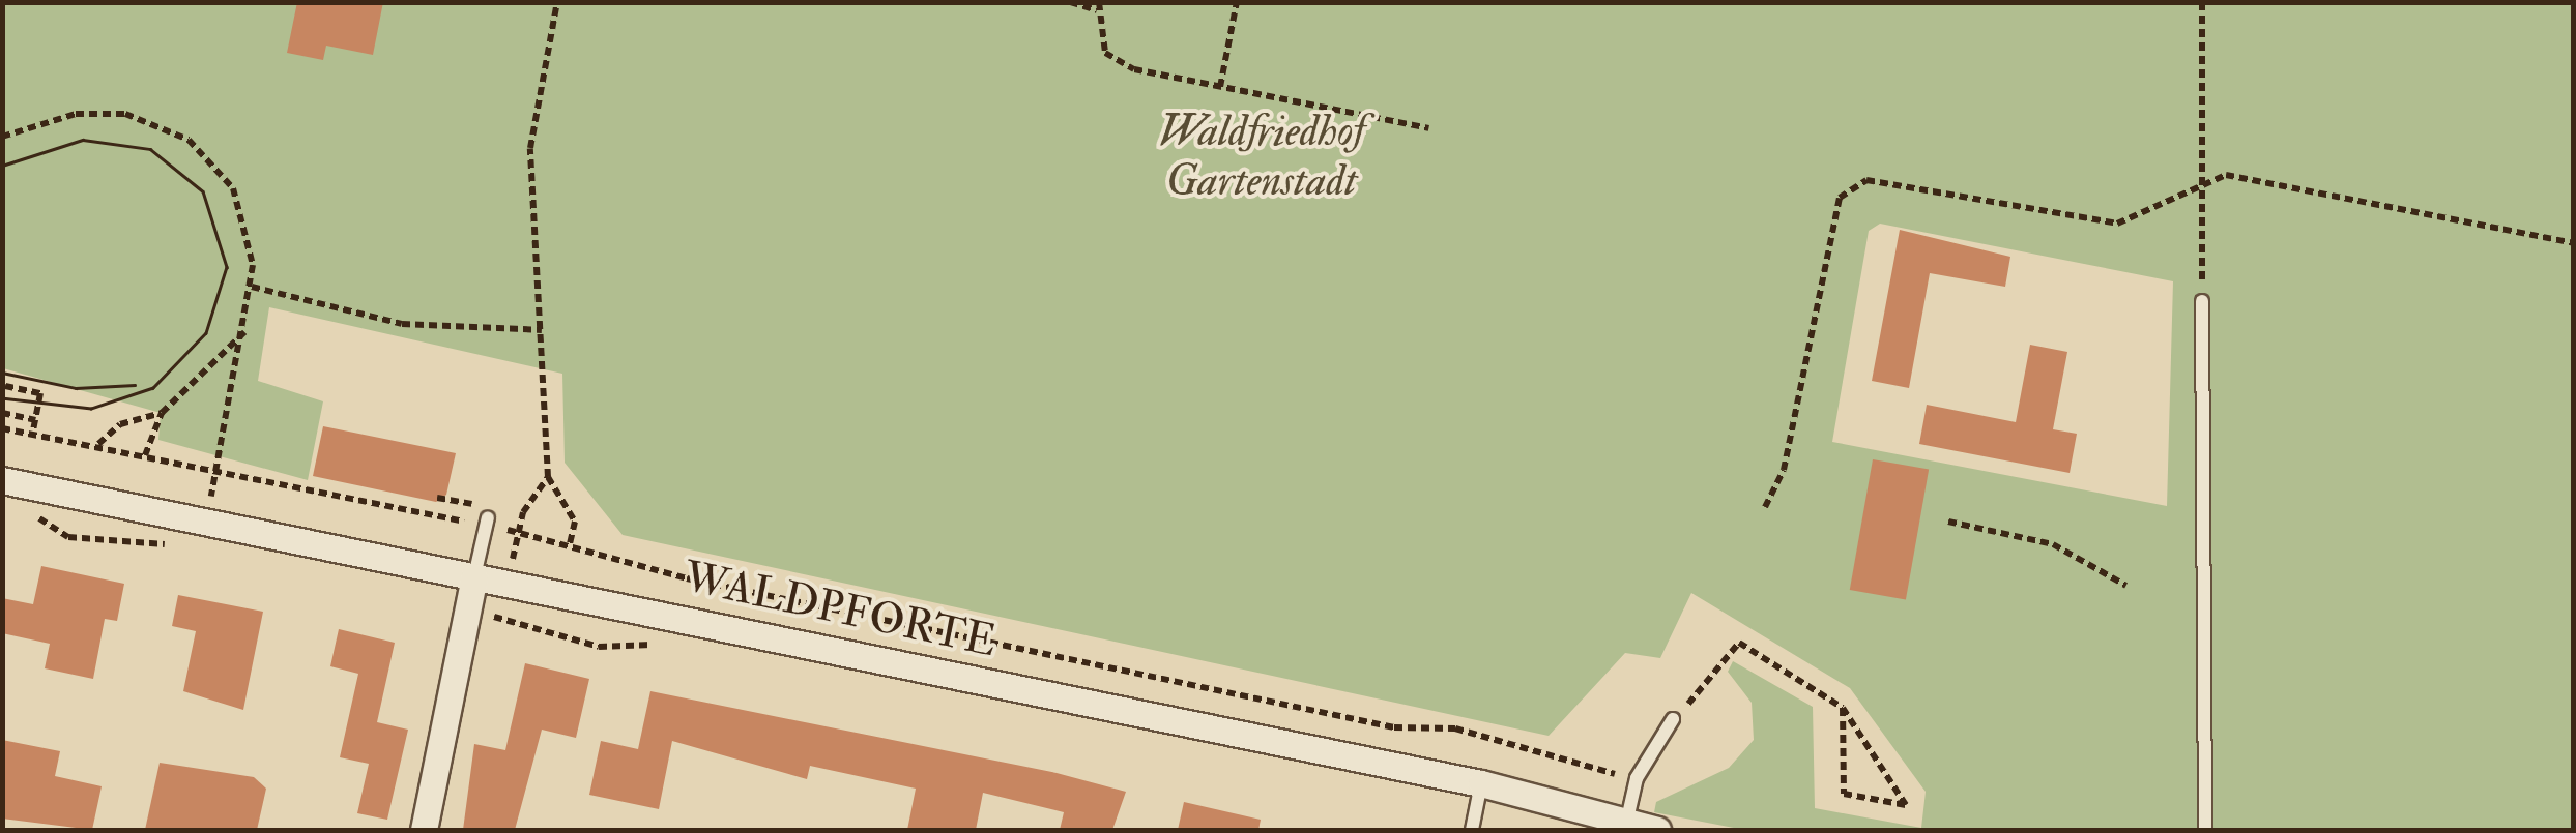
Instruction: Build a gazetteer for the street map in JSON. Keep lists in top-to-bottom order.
{
  "streets": {
    "street": ["WALDPFORTE"]
  },
  "parks": ["Waldfriedhof Gartenstadt"]
}
